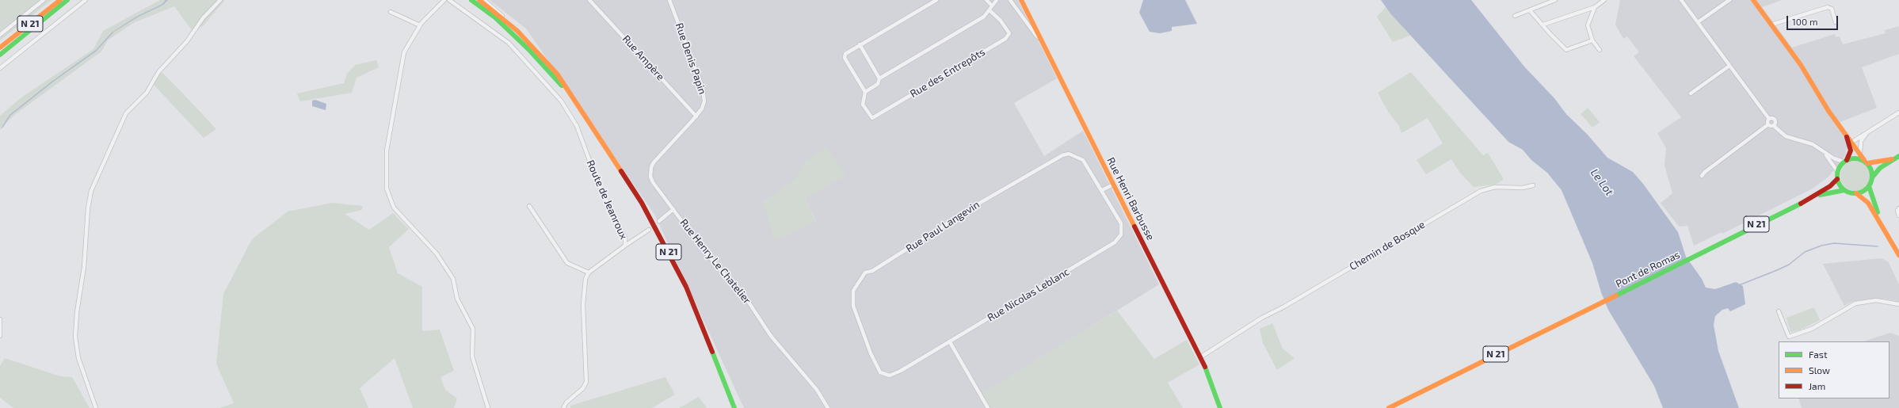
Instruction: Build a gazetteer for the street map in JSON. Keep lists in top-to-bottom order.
{
  "streets": {
    "main road": ["N 21", "Rue Henri Barbusse", "Pont de Romas"],
    "street": [
      "Rue Ampère",
      "Rue Denis Papin",
      "Rue des Entrepôts",
      "Route de Jeanroux",
      "Rue Paul Langevin",
      "Chemin de Bosque",
      "Rue Henry Le Chatelier",
      "Rue Nicolas Leblanc"
    ]
  },
  "crossings": [
    ["N 21", "Pont de Romas"],
    ["Rue Ampère", "Rue Denis Papin"],
    ["Rue Ampère", "Rue Henry Le Chatelier"],
    ["Rue Denis Papin", "Rue Henry Le Chatelier"],
    ["Rue Henri Barbusse", "Chemin de Bosque"],
    ["Rue Paul Langevin", "Rue Nicolas Leblanc"]
  ],
  "water": ["Le Lot"],
  "legend": ["Fast", "Slow", "Jam"],
  "scale_bar": "100 m"
}
